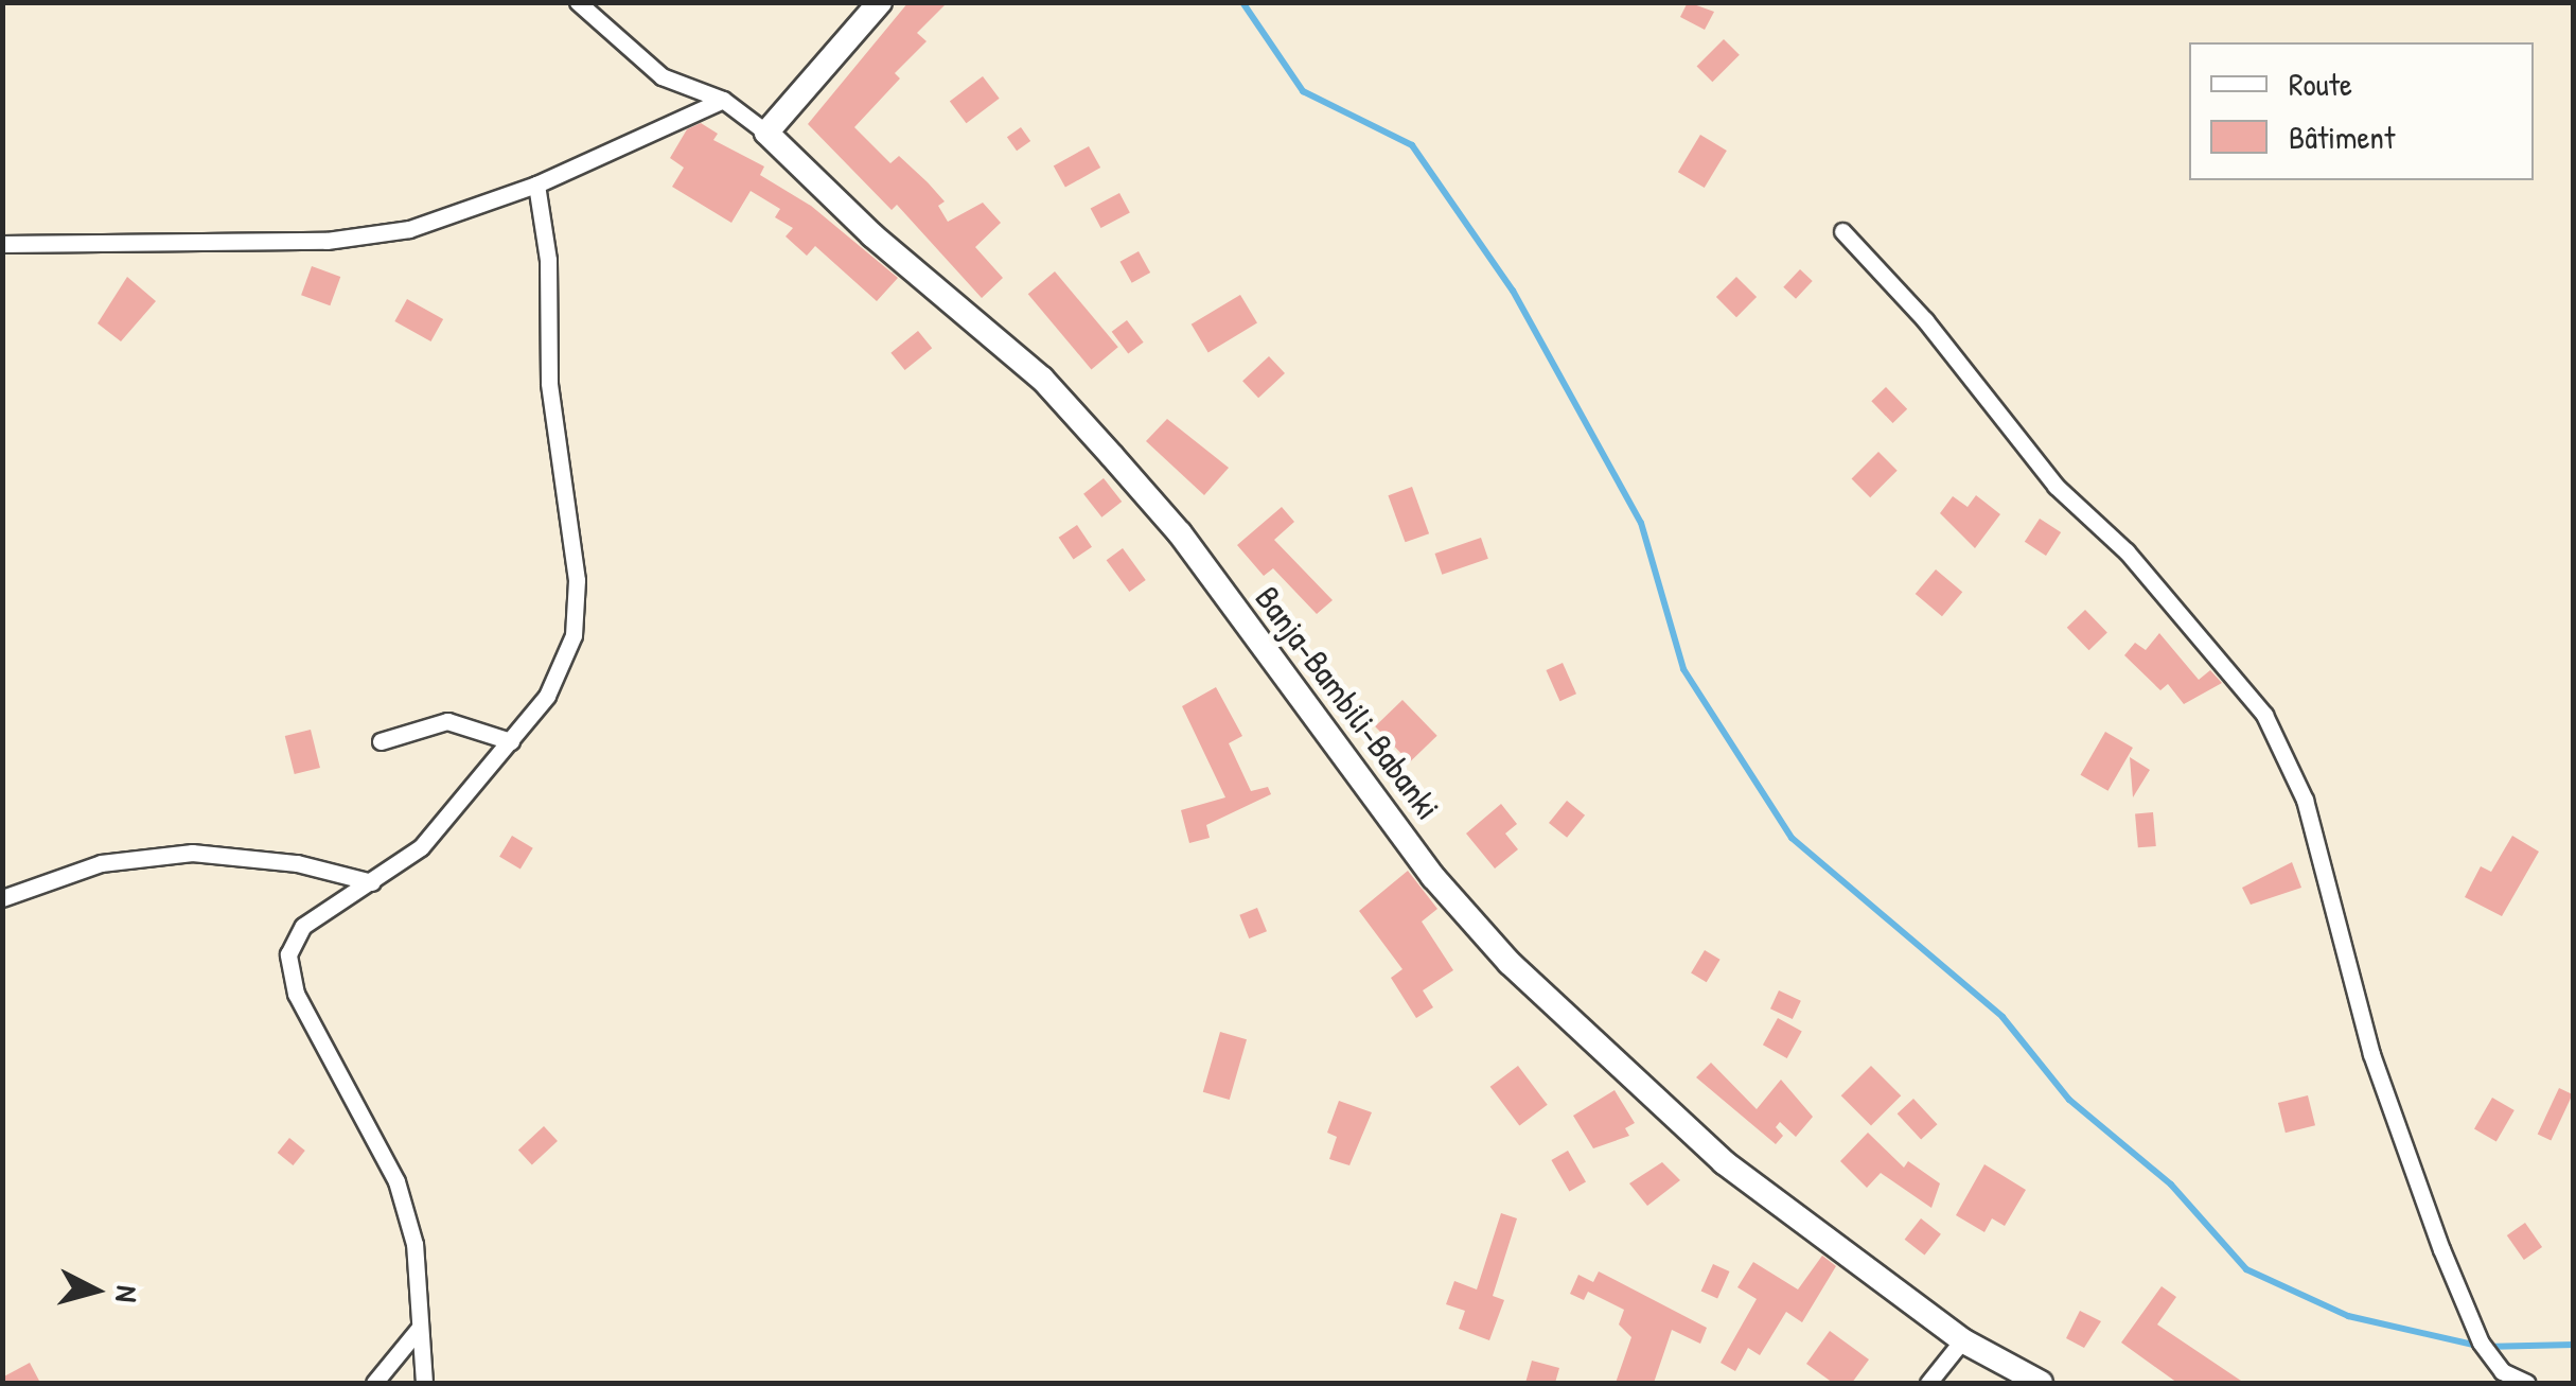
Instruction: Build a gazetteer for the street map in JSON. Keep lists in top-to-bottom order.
{
  "streets": {
    "street": ["Banja-Bambili-Babanki"]
  },
  "legend": ["Route", "Bâtiment"],
  "north": "right"
}
